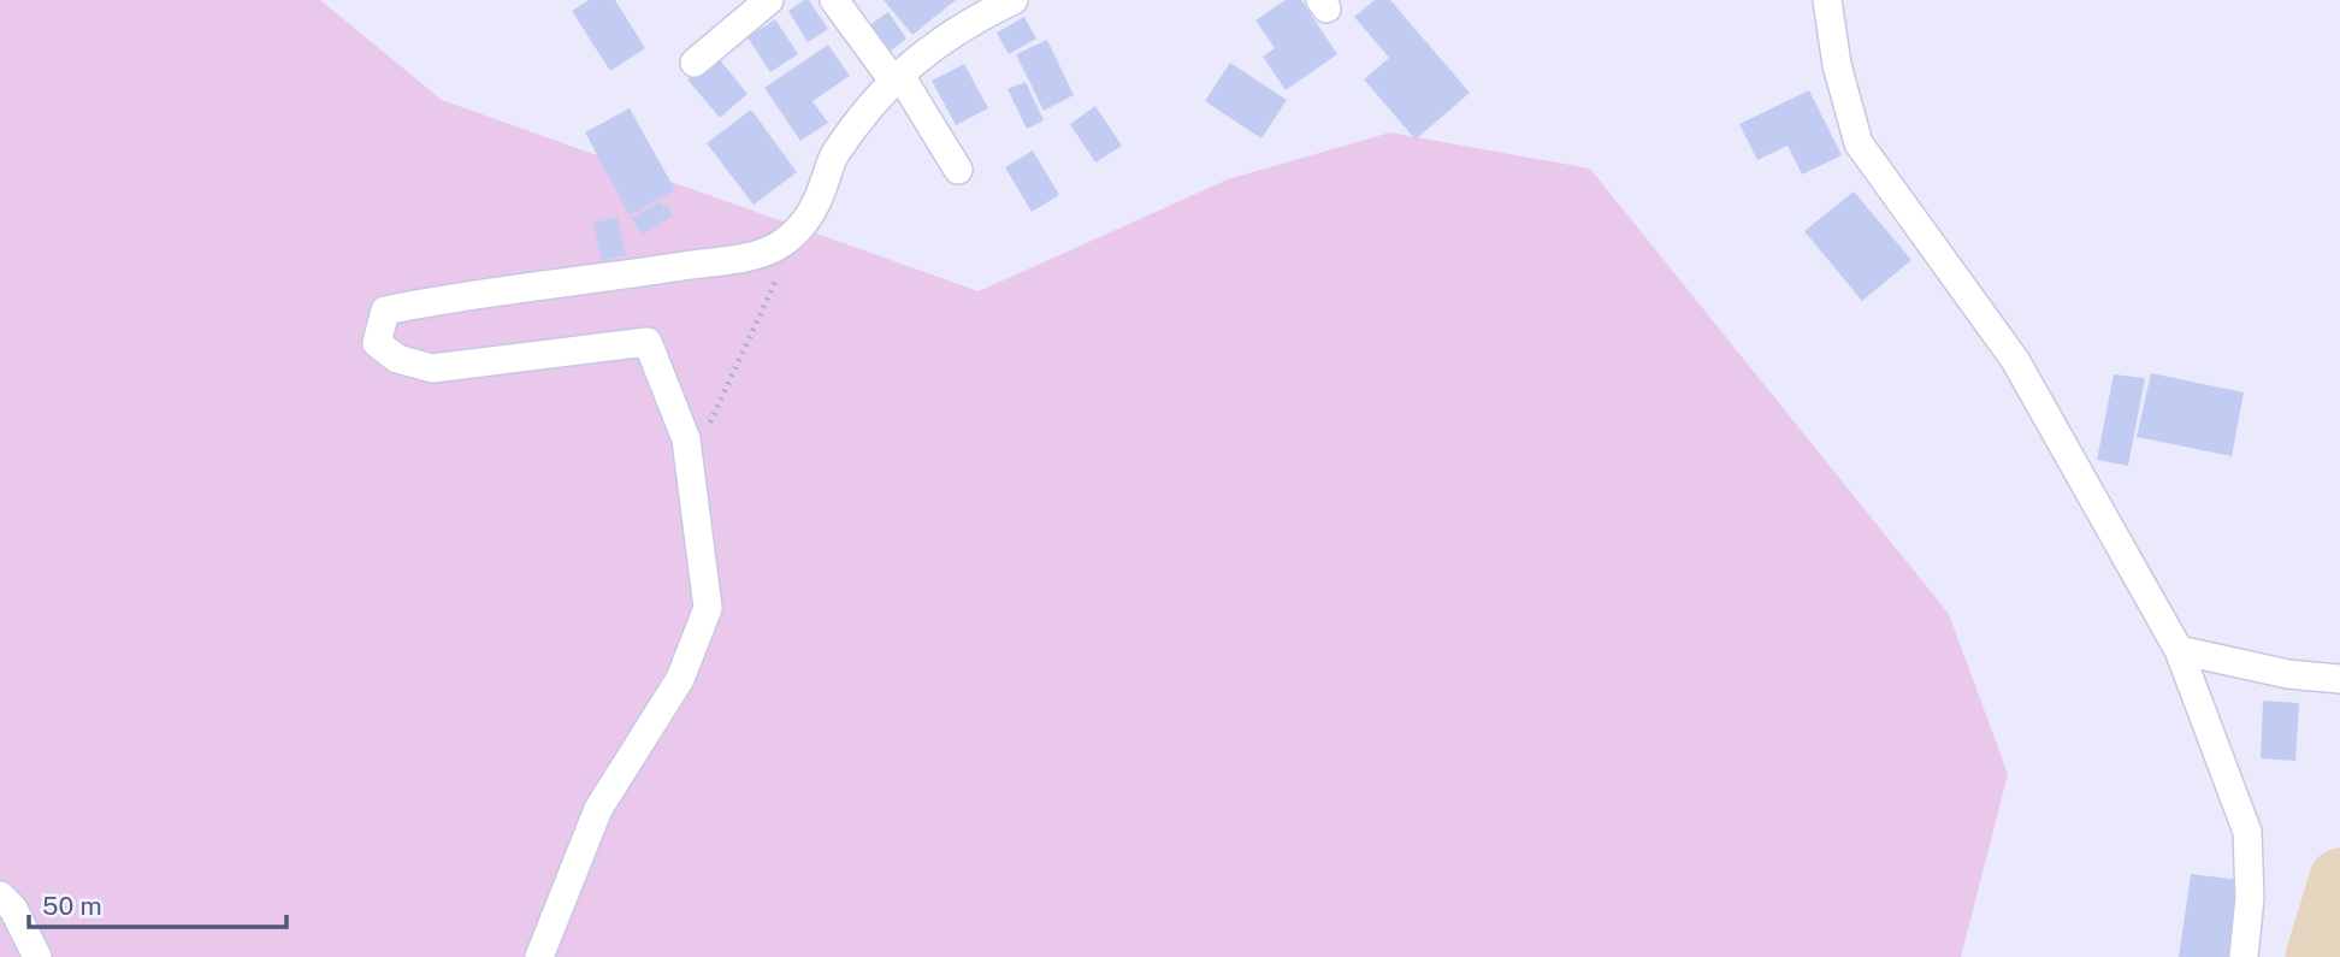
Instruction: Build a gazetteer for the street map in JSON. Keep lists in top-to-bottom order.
{
  "scale_bar": "50 m"
}
